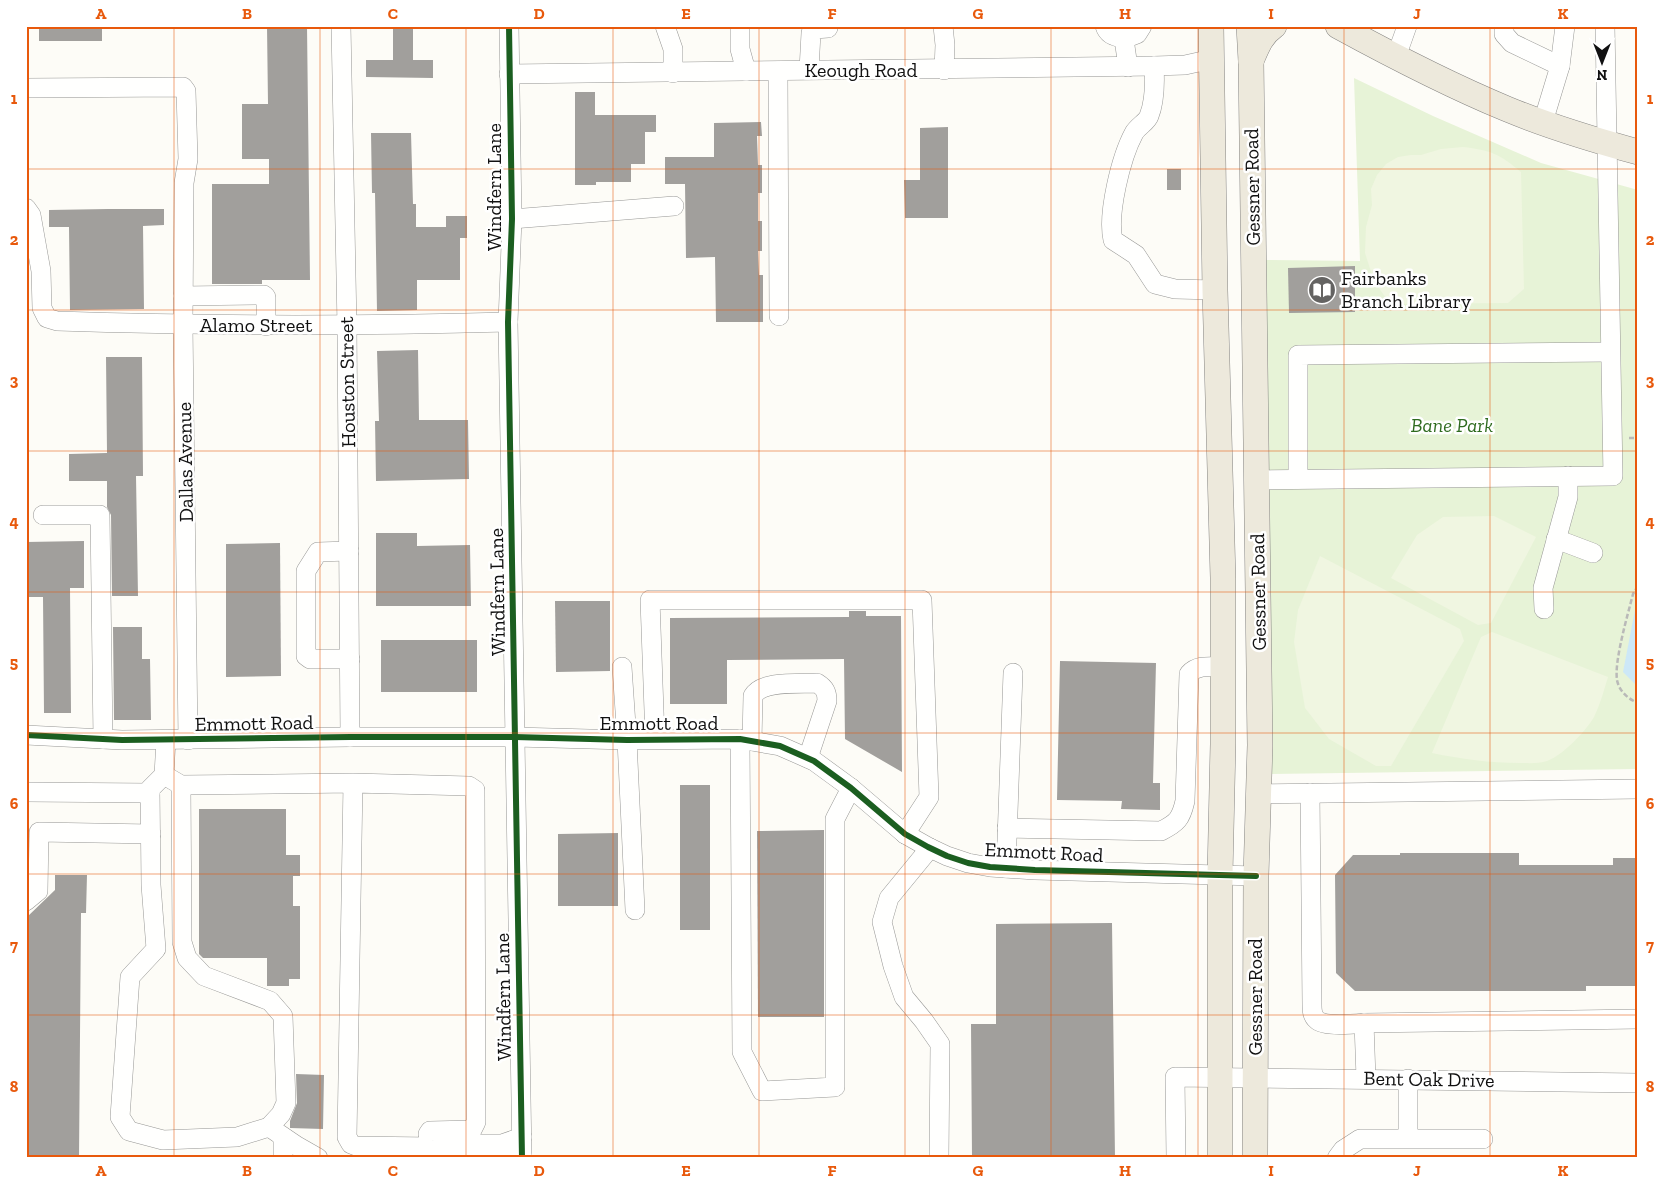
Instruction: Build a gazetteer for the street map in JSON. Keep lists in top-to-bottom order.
{
  "streets": {
    "main road": ["Gessner Road"],
    "street": [
      "Keough Road",
      "Windfern Lane",
      "Alamo Street",
      "Houston Street",
      "Dallas Avenue",
      "Emmott Road",
      "Bent Oak Drive"
    ]
  },
  "crossings": [
    ["Keough Road", "Windfern Lane"],
    ["Keough Road", "Gessner Road"],
    ["Windfern Lane", "Alamo Street"],
    ["Windfern Lane", "Emmott Road"],
    ["Gessner Road", "Emmott Road"],
    ["Gessner Road", "Bent Oak Drive"],
    ["Alamo Street", "Houston Street"],
    ["Alamo Street", "Dallas Avenue"],
    ["Houston Street", "Emmott Road"],
    ["Dallas Avenue", "Emmott Road"]
  ],
  "parks": ["Bane Park"],
  "places": {
    "library": ["Fairbanks Branch Library"]
  },
  "north": "bottom",
  "grid": {
    "columns": [
      "A",
      "B",
      "C",
      "D",
      "E",
      "F",
      "G",
      "H",
      "I",
      "J",
      "K"
    ],
    "rows": [
      "1",
      "2",
      "3",
      "4",
      "5",
      "6",
      "7",
      "8"
    ]
  }
}
